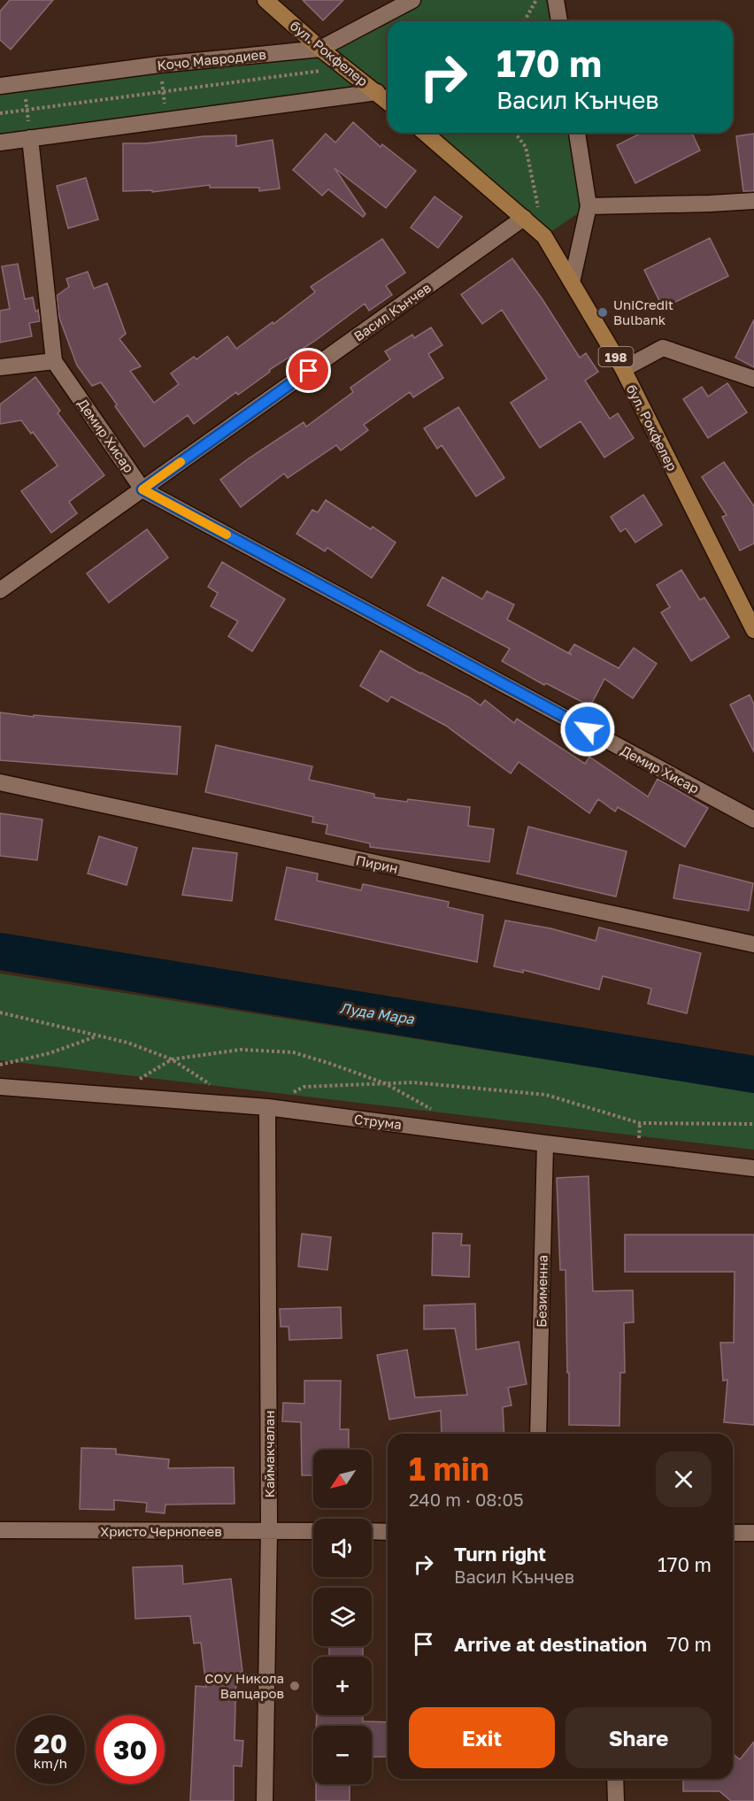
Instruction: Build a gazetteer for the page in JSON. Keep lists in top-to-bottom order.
{
  "streets": {
    "main road": ["бул. Рокфелер", "198"],
    "street": [
      "Кочо Мавродиев",
      "Васил Кънчев",
      "Демир Хисар",
      "Пирин",
      "Струма",
      "Безименна",
      "Каймакчалан",
      "Христо Чернопеев"
    ]
  },
  "crossings": [
    ["бул. Рокфелер", "Кочо Мавродиев"],
    ["бул. Рокфелер", "Васил Кънчев"],
    ["Васил Кънчев", "Демир Хисар"],
    ["Струма", "Безименна"],
    ["Струма", "Каймакчалан"],
    ["Каймакчалан", "Христо Чернопеев"]
  ],
  "water": ["Луда Мара"],
  "places": ["UniCredit Bulbank", "СОУ Никола Вапцаров"],
  "north": "bottom left",
  "page": {
    "turn": ["170 m", "Васил Кънчев"],
    "heading": ["1 min", "240 m · 08:05"],
    "map_buttons": ["+", "−"],
    "list": [
      {
        "name": "Turn right",
        "note": "Васил Кънчев",
        "value": "170 m"
      },
      {
        "name": "Arrive at destination",
        "value": "70 m"
      }
    ],
    "buttons": ["Exit", "Share"],
    "speed": "20 km/h",
    "limit": "30"
  }
}
